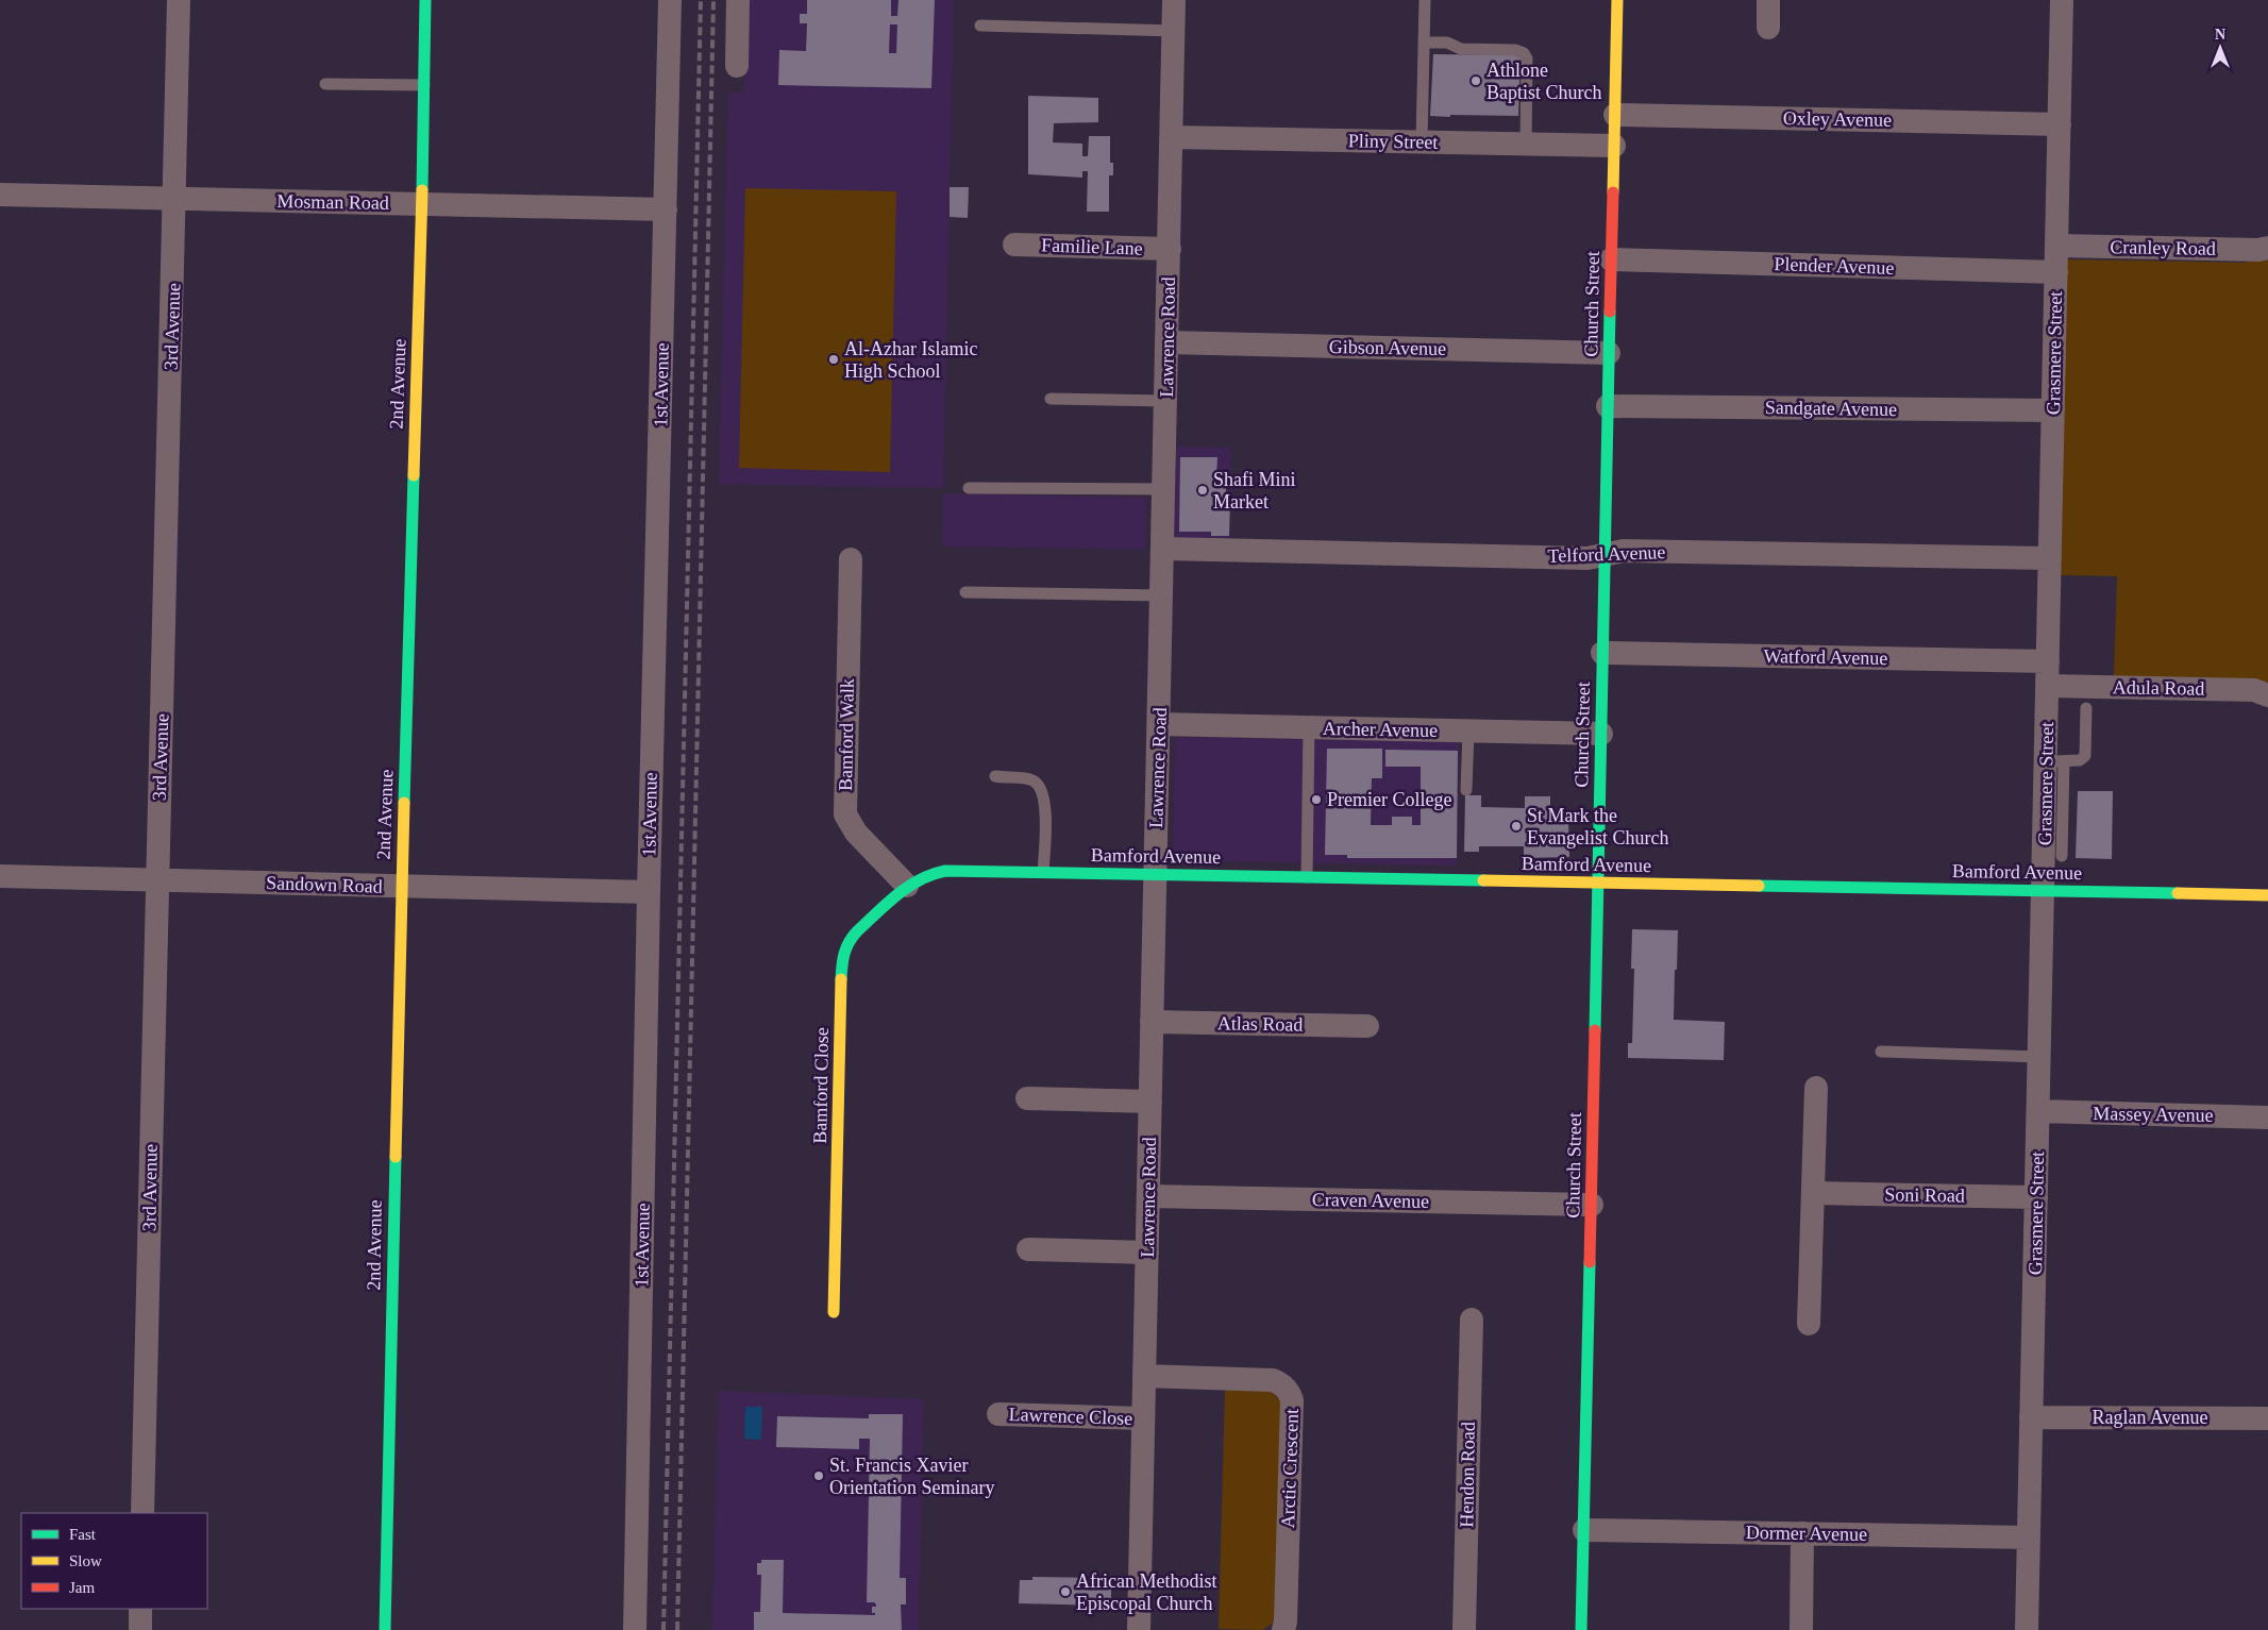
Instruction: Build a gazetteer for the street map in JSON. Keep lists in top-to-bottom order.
{
  "streets": {
    "street": [
      "Oxley Avenue",
      "Pliny Street",
      "Mosman Road",
      "Familie Lane",
      "Cranley Road",
      "Plender Avenue",
      "Church Street",
      "3rd Avenue",
      "Lawrence Road",
      "Gibson Avenue",
      "Grasmere Street",
      "2nd Avenue",
      "1st Avenue",
      "Sandgate Avenue",
      "Telford Avenue",
      "Watford Avenue",
      "Adula Road",
      "Archer Avenue",
      "Bamford Walk",
      "Bamford Avenue",
      "Sandown Road",
      "Atlas Road",
      "Bamford Close",
      "Massey Avenue",
      "Soni Road",
      "Craven Avenue",
      "Lawrence Close",
      "Raglan Avenue",
      "Arctic Crescent",
      "Hendon Road",
      "Dormer Avenue"
    ]
  },
  "crossings": [
    ["Oxley Avenue", "Church Street"],
    ["Oxley Avenue", "Grasmere Street"],
    ["Pliny Street", "Church Street"],
    ["Pliny Street", "Lawrence Road"],
    ["Mosman Road", "3rd Avenue"],
    ["Mosman Road", "2nd Avenue"],
    ["Mosman Road", "1st Avenue"],
    ["Familie Lane", "Lawrence Road"],
    ["Cranley Road", "Grasmere Street"],
    ["Plender Avenue", "Church Street"],
    ["Plender Avenue", "Grasmere Street"],
    ["Church Street", "Gibson Avenue"],
    ["Church Street", "Sandgate Avenue"],
    ["Church Street", "Telford Avenue"],
    ["Church Street", "Watford Avenue"],
    ["Church Street", "Archer Avenue"],
    ["Church Street", "Bamford Avenue"],
    ["Church Street", "Craven Avenue"],
    ["Church Street", "Dormer Avenue"],
    ["3rd Avenue", "Sandown Road"],
    ["Lawrence Road", "Gibson Avenue"],
    ["Lawrence Road", "Telford Avenue"],
    ["Lawrence Road", "Archer Avenue"],
    ["Lawrence Road", "Bamford Avenue"],
    ["Lawrence Road", "Atlas Road"],
    ["Lawrence Road", "Craven Avenue"],
    ["Lawrence Road", "Lawrence Close"],
    ["Lawrence Road", "Arctic Crescent"],
    ["Grasmere Street", "Sandgate Avenue"],
    ["Grasmere Street", "Telford Avenue"],
    ["Grasmere Street", "Watford Avenue"],
    ["Grasmere Street", "Adula Road"],
    ["Grasmere Street", "Bamford Avenue"],
    ["Grasmere Street", "Massey Avenue"],
    ["Grasmere Street", "Soni Road"],
    ["Grasmere Street", "Raglan Avenue"],
    ["Grasmere Street", "Dormer Avenue"],
    ["2nd Avenue", "Sandown Road"],
    ["1st Avenue", "Sandown Road"],
    ["Bamford Walk", "Bamford Avenue"],
    ["Bamford Walk", "Bamford Close"],
    ["Bamford Avenue", "Bamford Close"]
  ],
  "places": [
    "Athlone Baptist Church",
    "Al-Azhar Islamic High School",
    "Shafi Mini Market",
    "Premier College",
    "St Mark the Evangelist Church",
    "St. Francis Xavier Orientation Seminary",
    "African Methodist Episcopal Church"
  ],
  "legend": ["Fast", "Slow", "Jam"],
  "north": "top"
}
